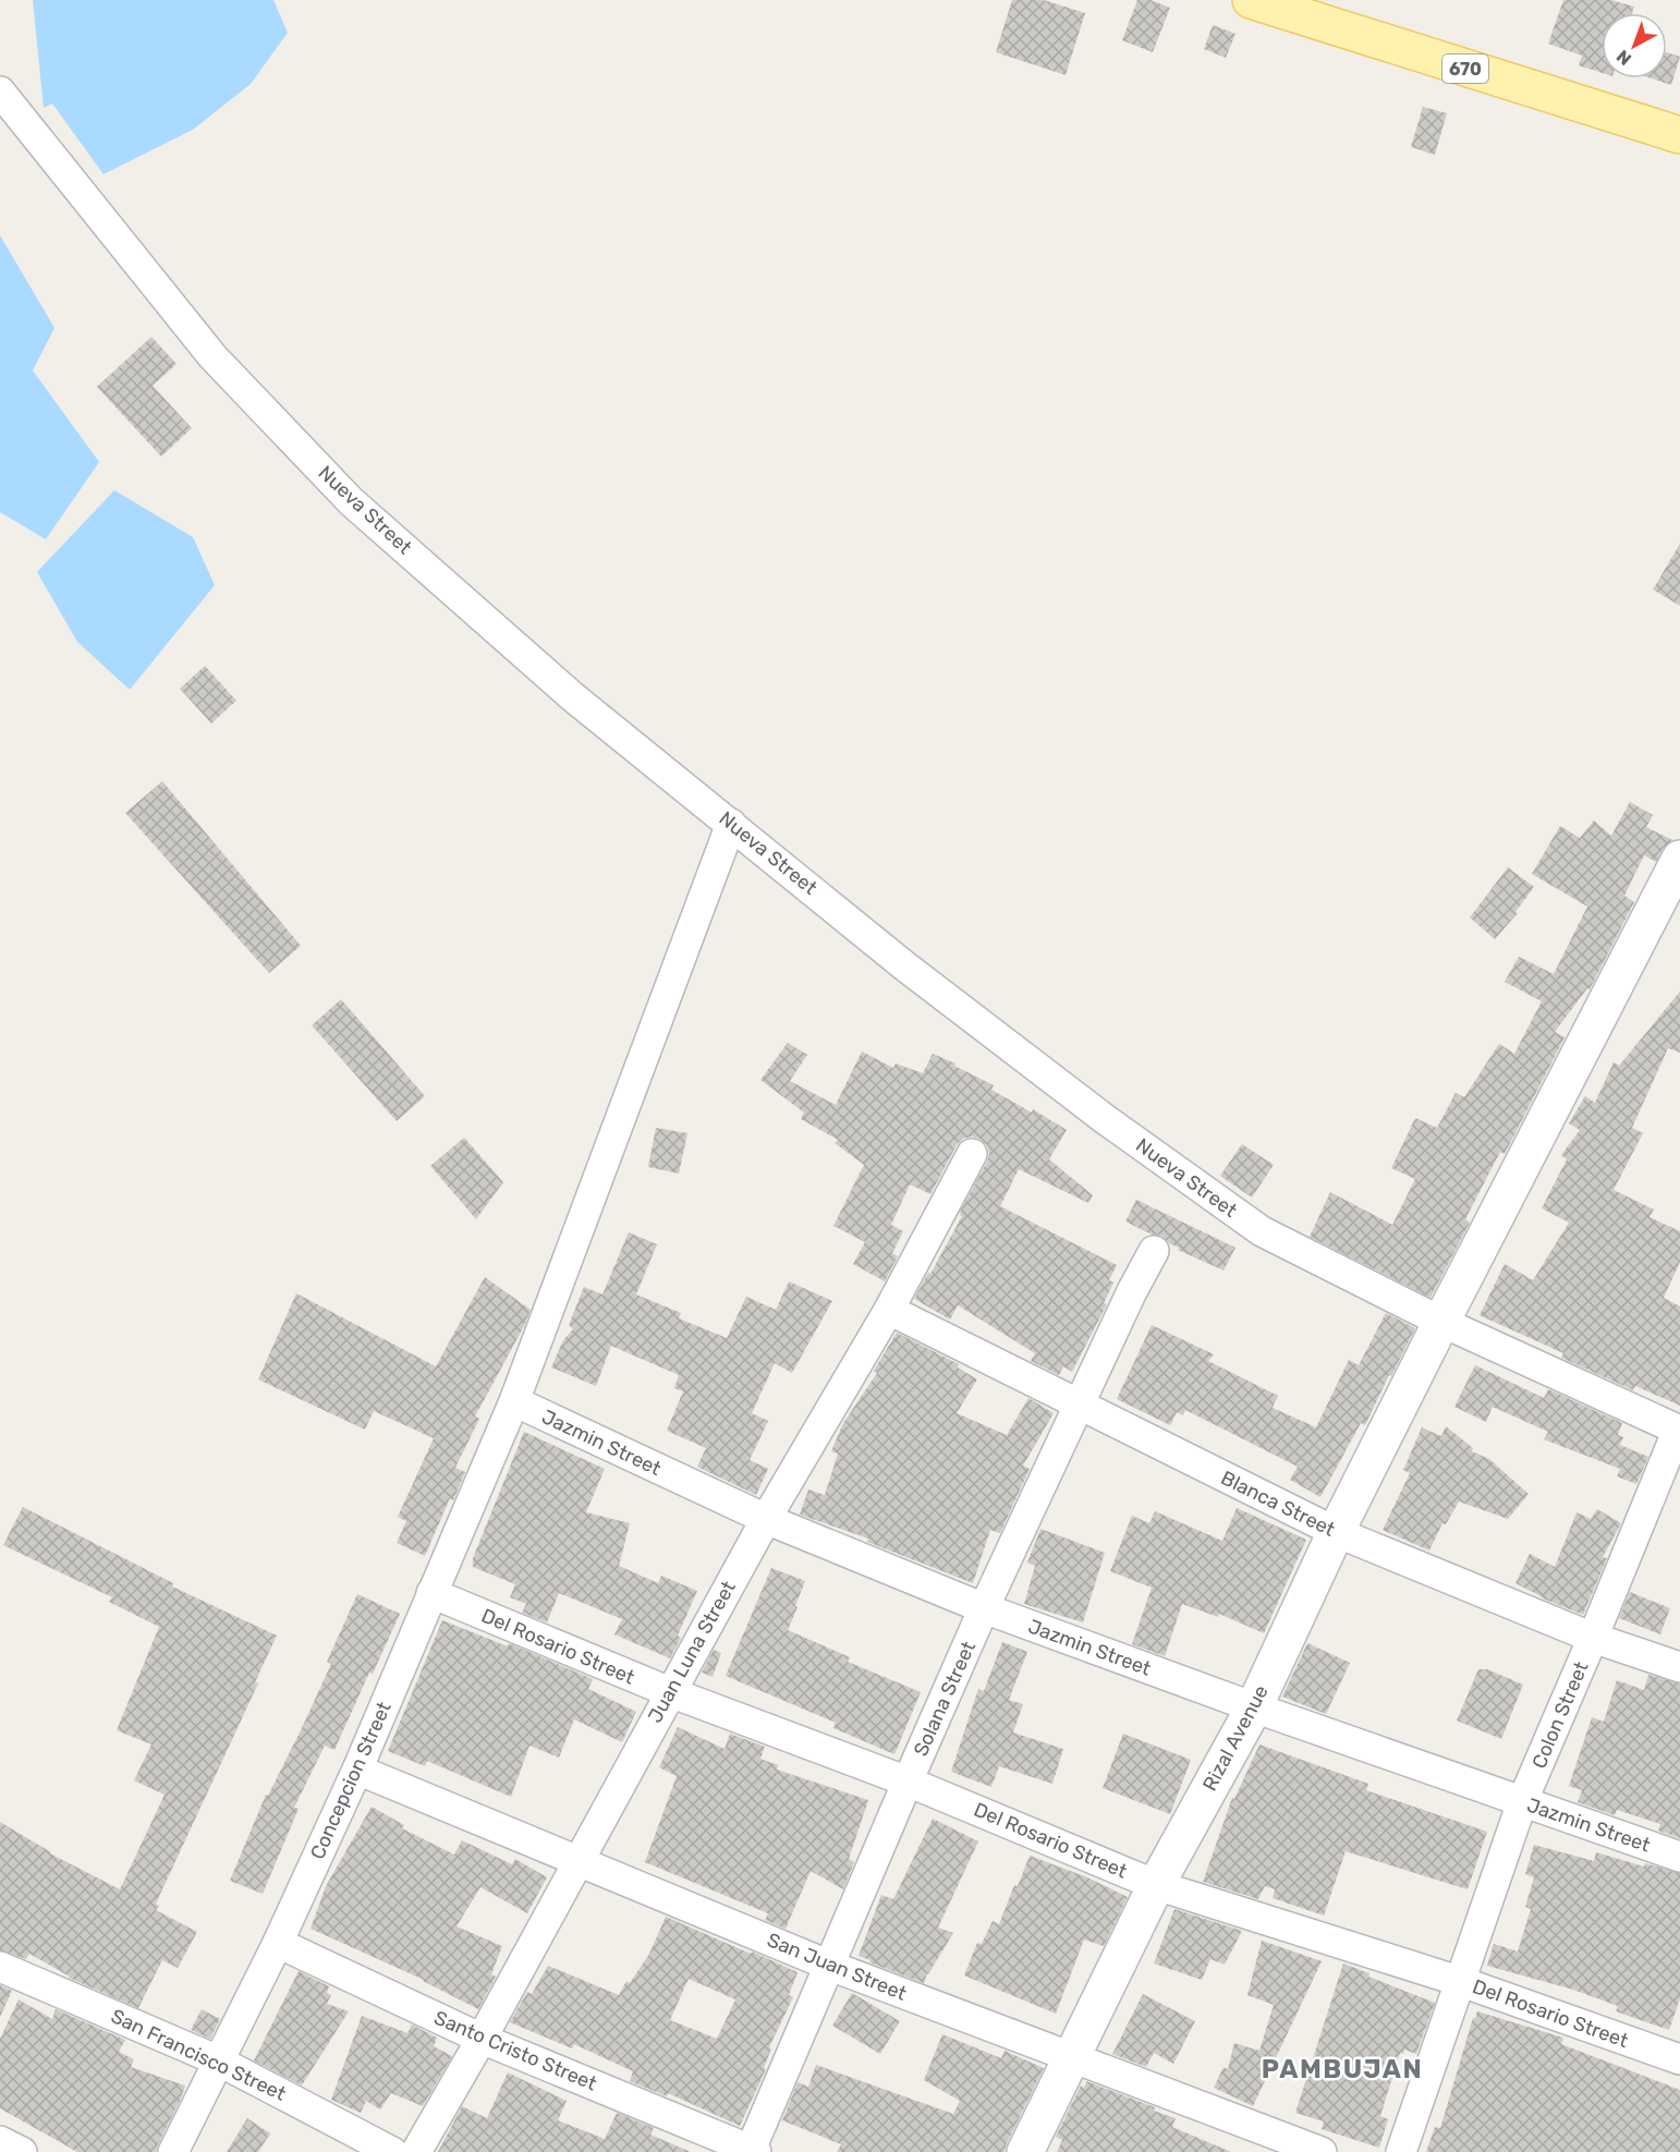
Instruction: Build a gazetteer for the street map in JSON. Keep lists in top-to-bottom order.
{
  "streets": {
    "main road": ["670"],
    "street": [
      "Nueva Street",
      "Jazmin Street",
      "Blanca Street",
      "Del Rosario Street",
      "Juan Luna Street",
      "Solana Street",
      "Colon Street",
      "Rizal Avenue",
      "Concepcion Street",
      "San Juan Street",
      "Santo Cristo Street",
      "San Francisco Street"
    ]
  },
  "crossings": [
    ["Nueva Street", "Colon Street"],
    ["Nueva Street", "Rizal Avenue"],
    ["Nueva Street", "Concepcion Street"],
    ["Jazmin Street", "Juan Luna Street"],
    ["Jazmin Street", "Solana Street"],
    ["Jazmin Street", "Colon Street"],
    ["Jazmin Street", "Rizal Avenue"],
    ["Jazmin Street", "Concepcion Street"],
    ["Blanca Street", "Juan Luna Street"],
    ["Blanca Street", "Solana Street"],
    ["Blanca Street", "Colon Street"],
    ["Blanca Street", "Rizal Avenue"],
    ["Del Rosario Street", "Juan Luna Street"],
    ["Del Rosario Street", "Solana Street"],
    ["Del Rosario Street", "Colon Street"],
    ["Del Rosario Street", "Rizal Avenue"],
    ["Del Rosario Street", "Concepcion Street"],
    ["Juan Luna Street", "San Juan Street"],
    ["Juan Luna Street", "Santo Cristo Street"],
    ["Solana Street", "San Juan Street"],
    ["Solana Street", "Santo Cristo Street"],
    ["Rizal Avenue", "San Juan Street"],
    ["Concepcion Street", "San Juan Street"],
    ["Concepcion Street", "Santo Cristo Street"],
    ["Concepcion Street", "San Francisco Street"]
  ],
  "districts": ["PAMBUJAN"],
  "north": "bottom left"
}
